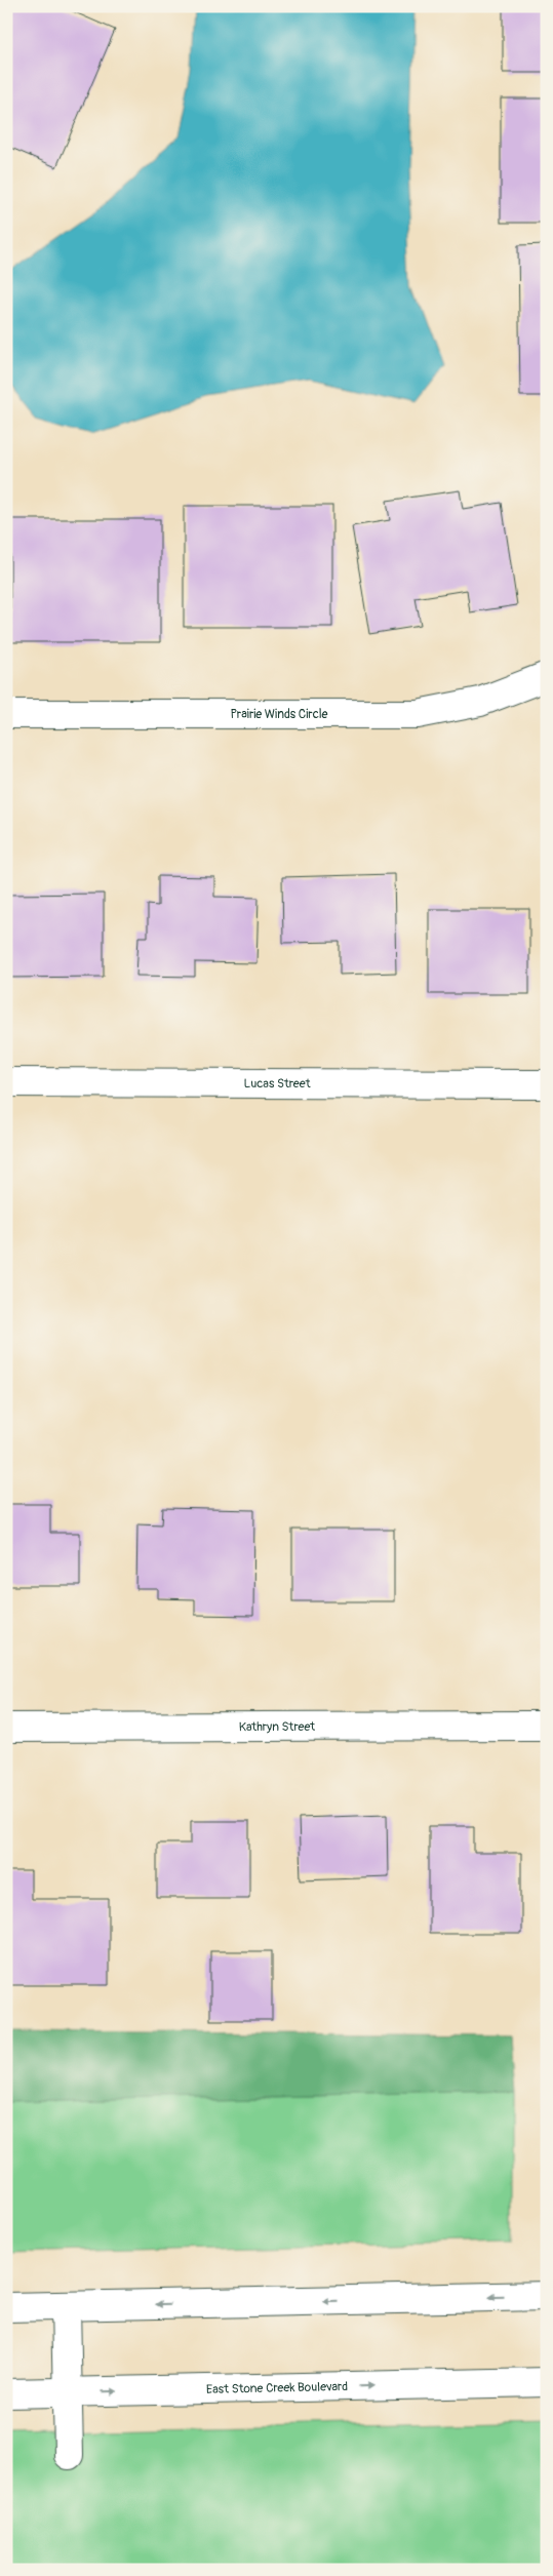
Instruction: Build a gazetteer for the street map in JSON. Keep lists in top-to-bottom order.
{
  "streets": {
    "street": [
      "Prairie Winds Circle",
      "Lucas Street",
      "Kathryn Street",
      "East Stone Creek Boulevard"
    ]
  }
}
